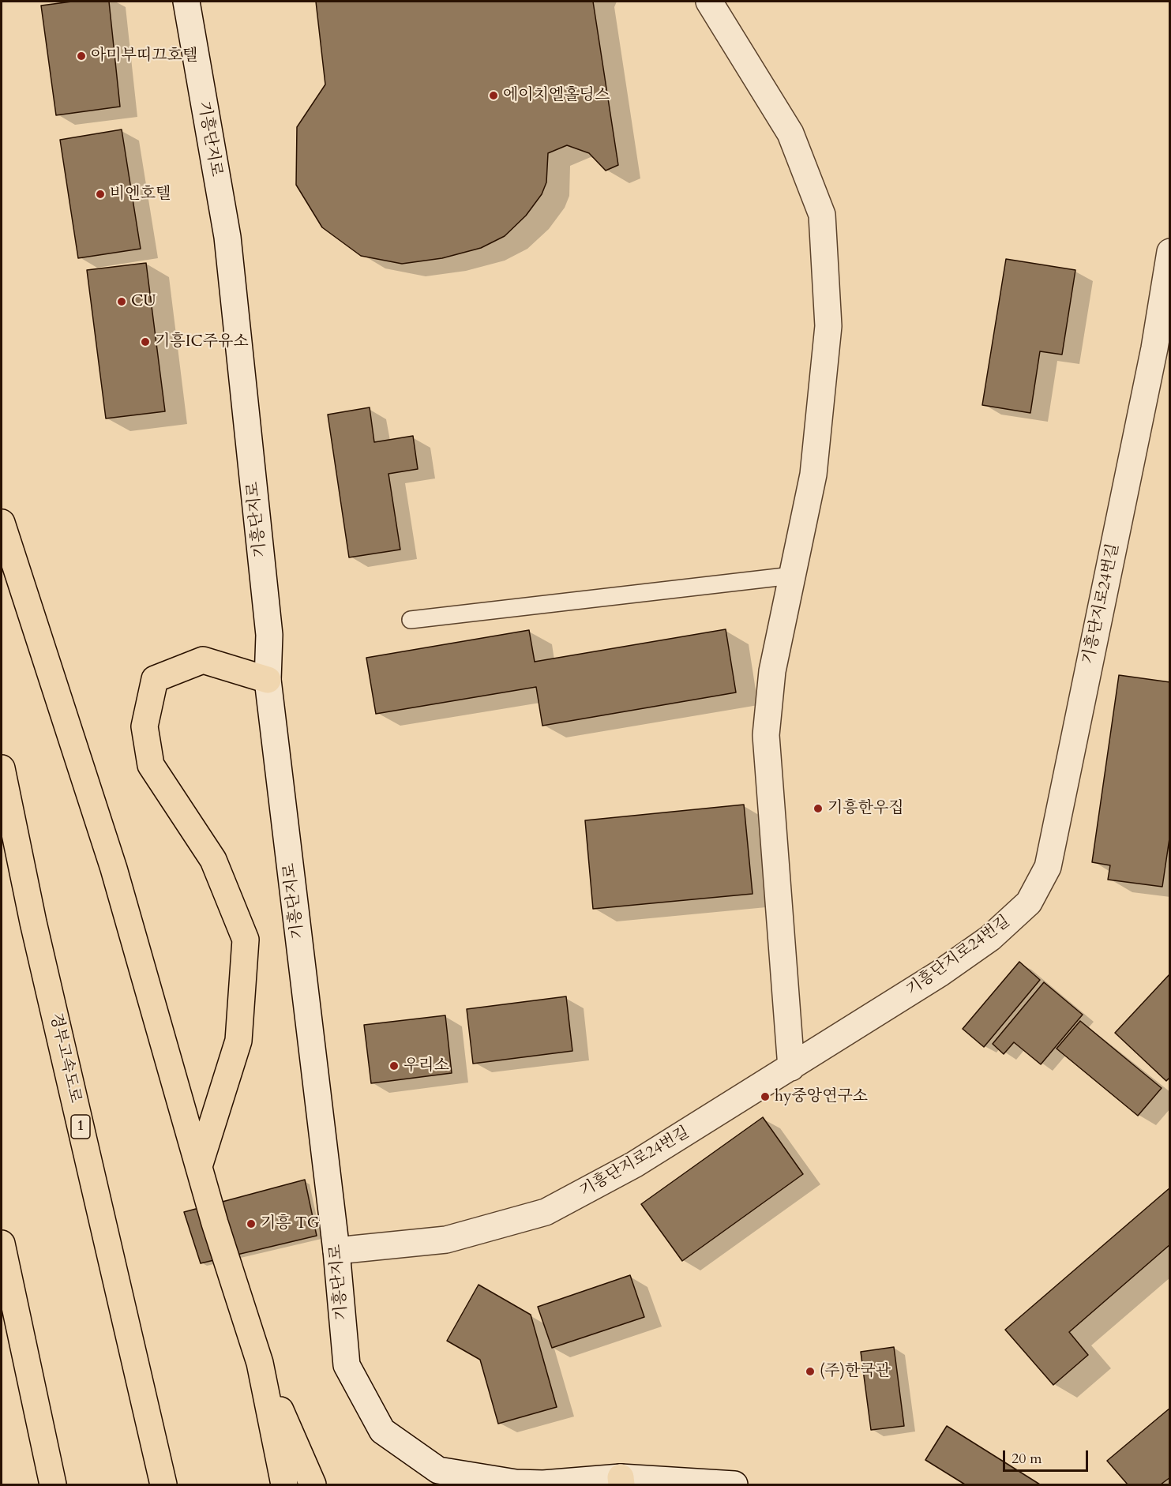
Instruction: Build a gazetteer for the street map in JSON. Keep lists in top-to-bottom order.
{
  "streets": {
    "highway": ["경부고속도로", "1"],
    "street": ["기흥단지로", "기흥단지로24번길"]
  },
  "crossings": [
    ["기흥단지로", "기흥단지로24번길"]
  ],
  "places": [
    "아미부띠끄호텔",
    "에이치엘홀딩스",
    "비엔호텔",
    "CU",
    "기흥IC주유소",
    "기흥한우집",
    "우리소",
    "hy중앙연구소",
    "기흥 TG",
    "(주)한국관"
  ],
  "scale_bar": "20 m"
}
